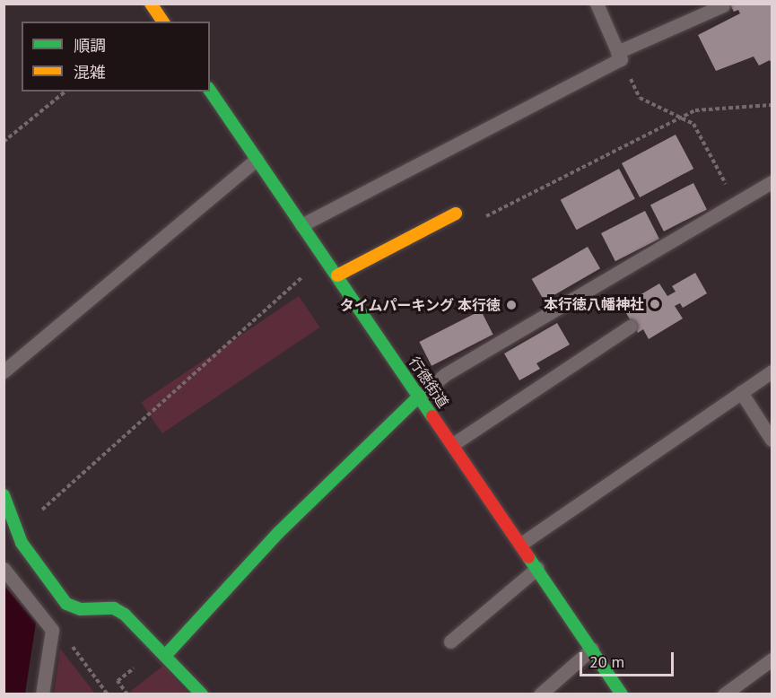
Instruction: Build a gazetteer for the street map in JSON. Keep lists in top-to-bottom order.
{
  "streets": {
    "street": ["行徳街道"]
  },
  "places": ["本行徳八幡神社", "タイムパーキング 本行徳"],
  "legend": ["順調", "混雑"],
  "scale_bar": "20 m"
}
